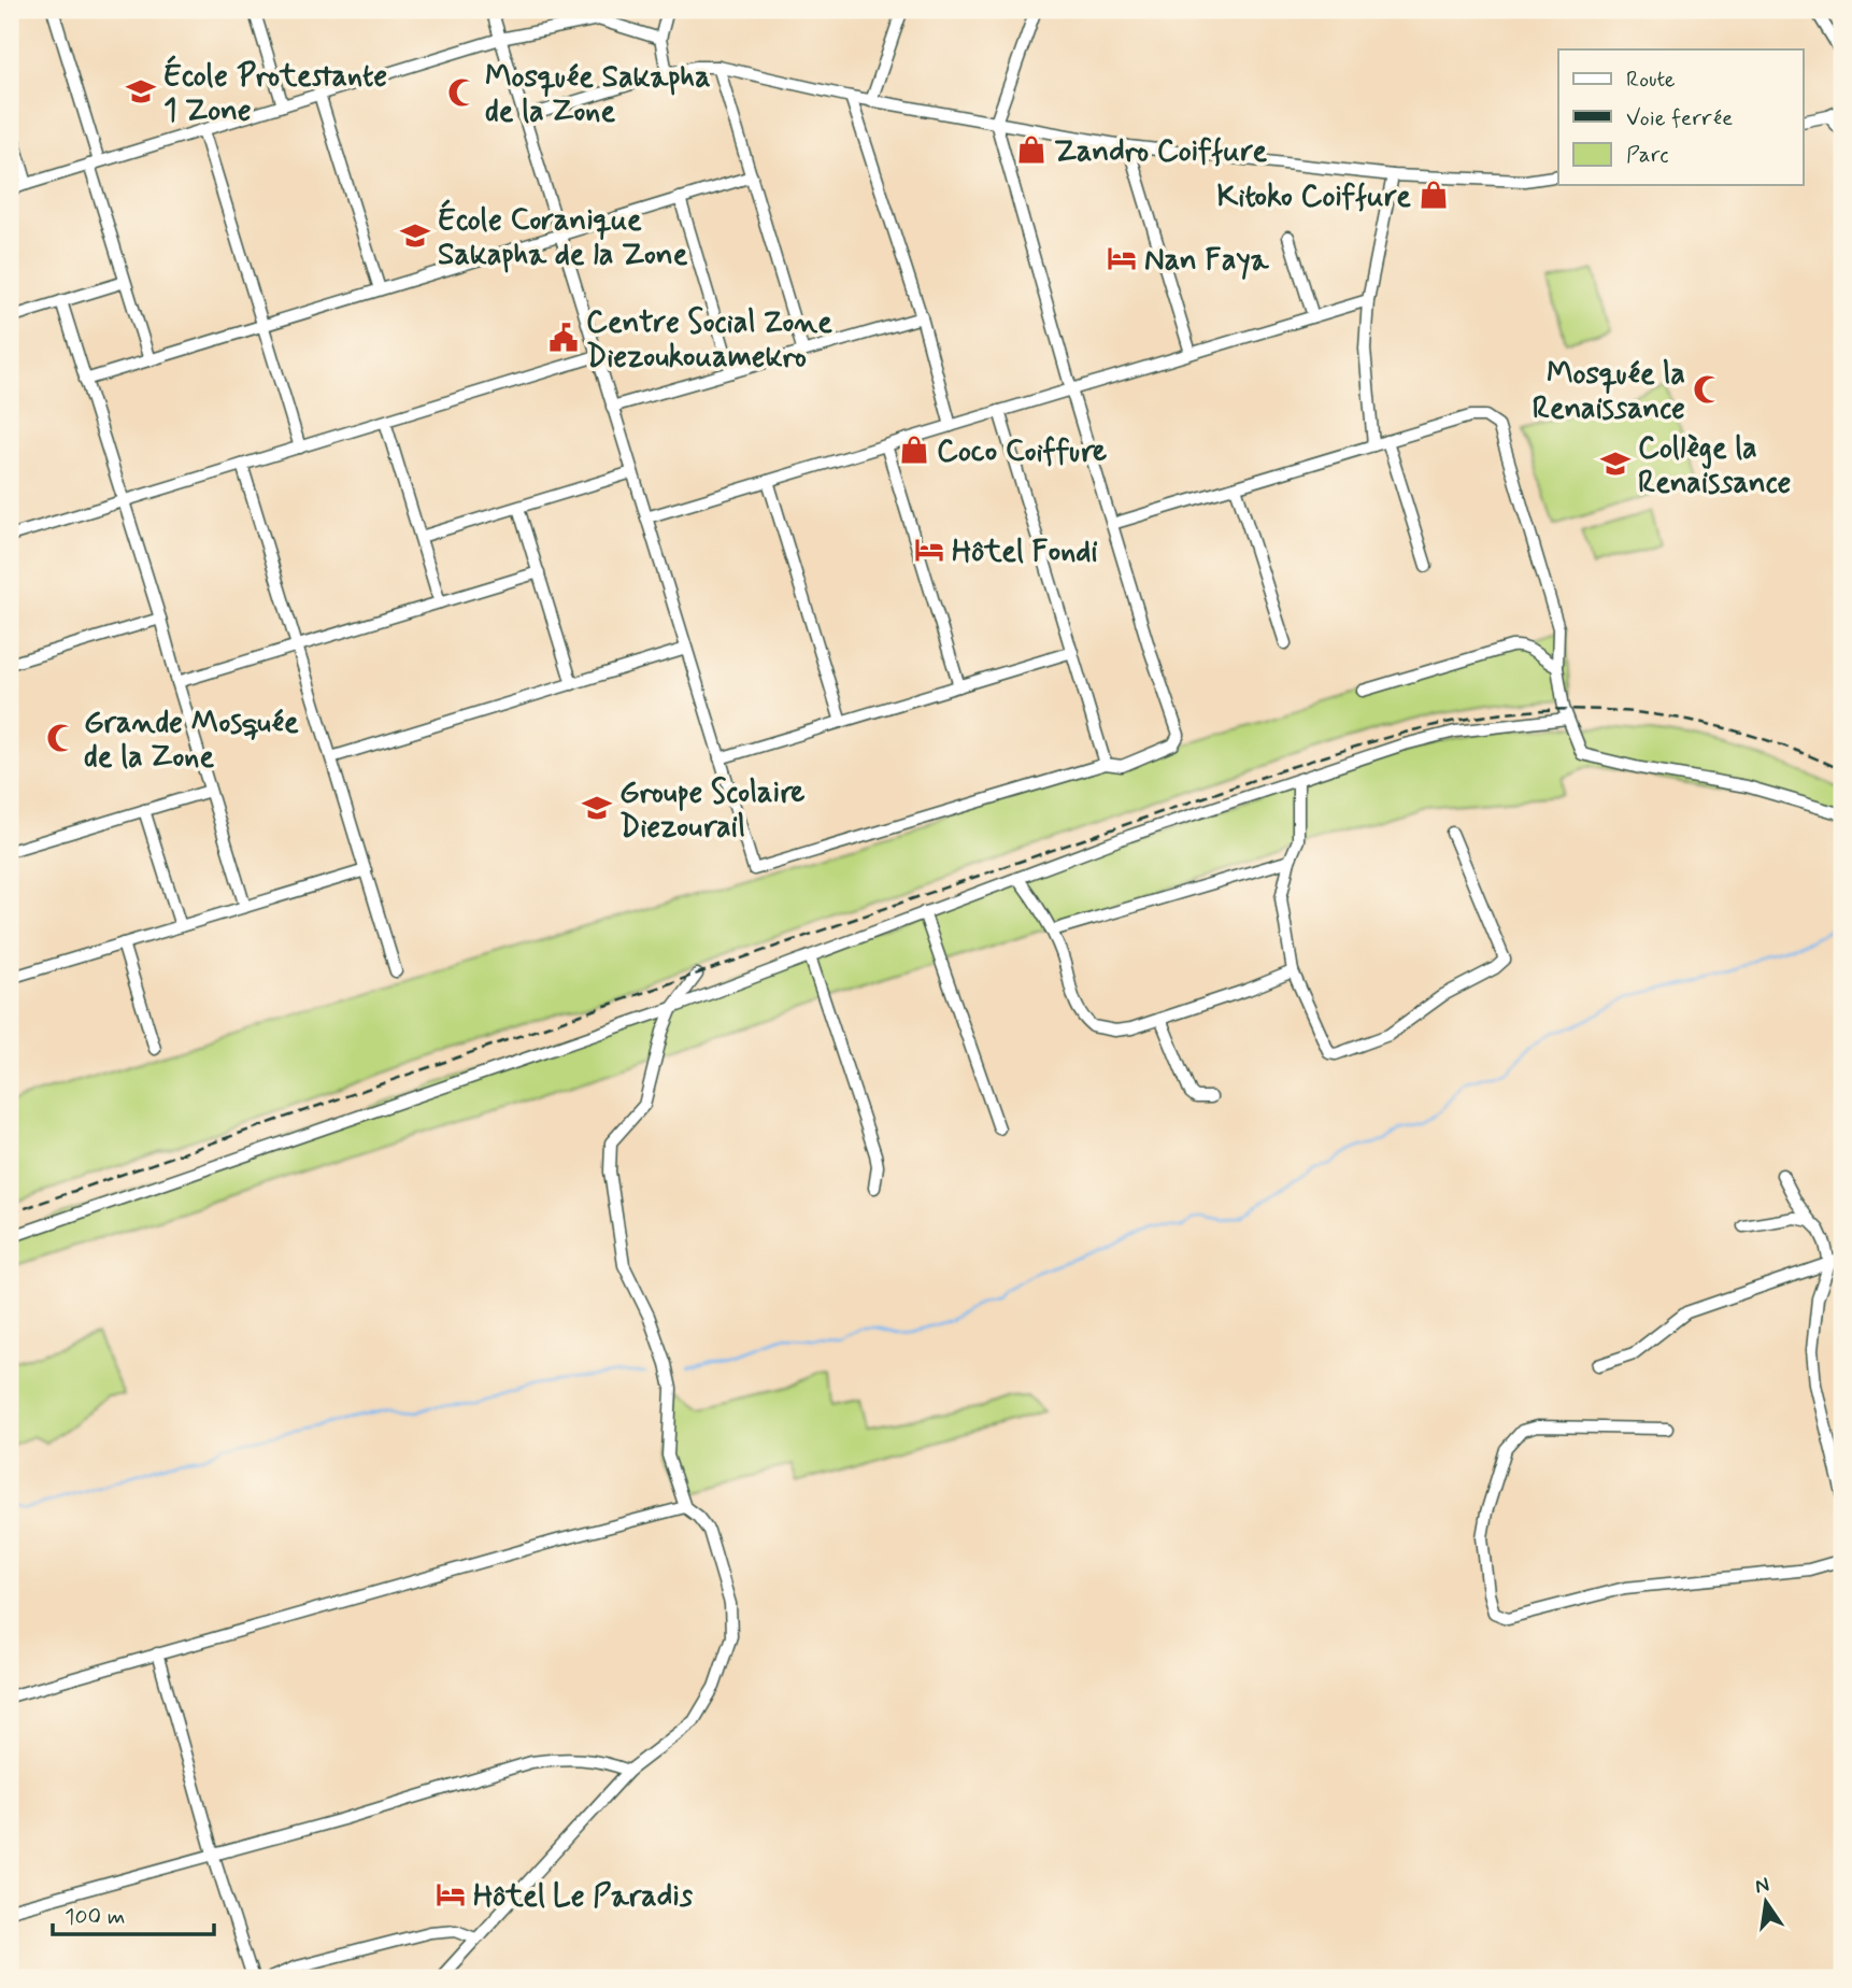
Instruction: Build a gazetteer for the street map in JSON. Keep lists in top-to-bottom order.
{
  "places": {
    "school or university": [
      "École Protestante 1 Zone",
      "École Coranique Sakapha de la Zone",
      "Collège la Renaissance",
      "Groupe Scolaire Diezourail"
    ],
    "mosque": ["Mosquée Sakapha de la Zone", "Mosquée la Renaissance", "Grande Mosquée de la Zone"],
    "shop": ["Zandro Coiffure", "Kitoko Coiffure", "Coco Coiffure"],
    "hotel": ["Nan Faya", "Hôtel Fondi", "Hôtel Le Paradis"],
    "public building": ["Centre Social Zone Diezoukouamekro"]
  },
  "legend": ["Route", "Voie ferrée", "Parc"],
  "scale_bar": "100 m",
  "north": "top"
}
